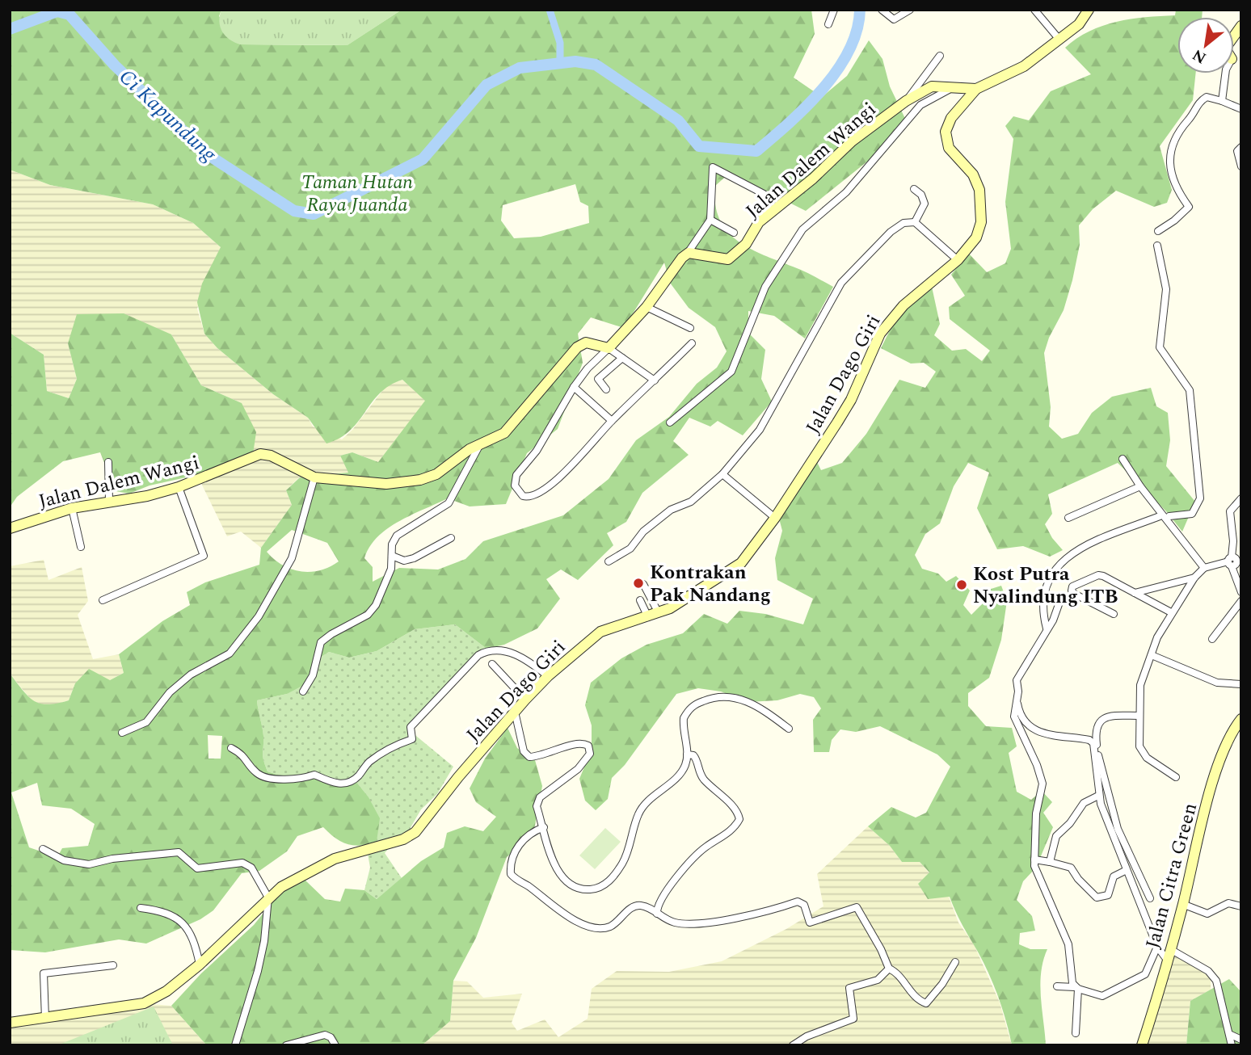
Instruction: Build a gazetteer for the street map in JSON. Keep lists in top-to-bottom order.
{
  "streets": {
    "main road": ["Jalan Dalem Wangi", "Jalan Dago Giri", "Jalan Citra Green"]
  },
  "crossings": [
    ["Jalan Dalem Wangi", "Jalan Dago Giri"]
  ],
  "water": ["Ci Kapundung"],
  "parks": ["Taman Hutan Raya Juanda"],
  "places": ["Kontrakan Pak Nandang", "Kost Putra Nyalindung ITB"],
  "north": "bottom left"
}
